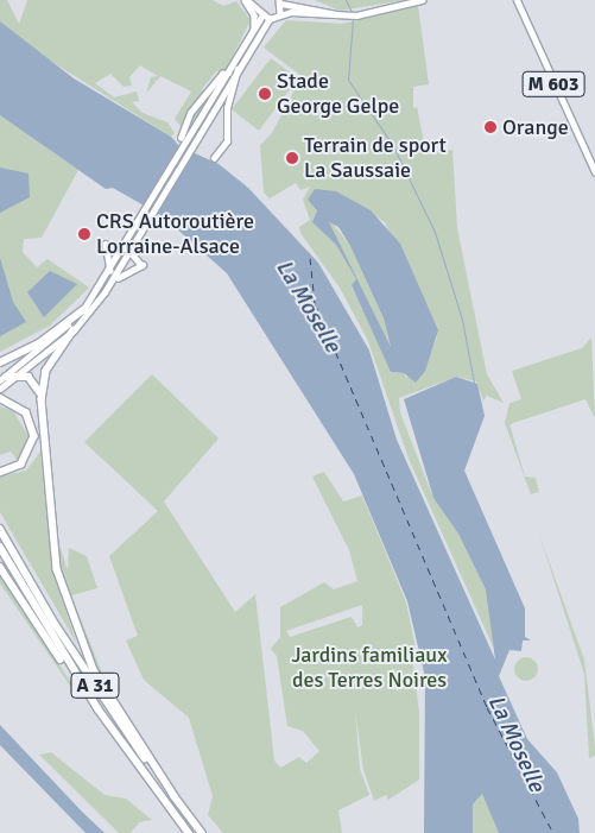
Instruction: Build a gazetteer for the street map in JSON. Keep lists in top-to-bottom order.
{
  "streets": {
    "highway": ["A 31"],
    "main road": ["M 603"]
  },
  "water": ["La Moselle"],
  "parks": ["Jardins familiaux des Terres Noires"],
  "places": [
    "Stade George Gelpe",
    "Orange",
    "Terrain de sport La Saussaie",
    "CRS Autoroutière Lorraine-Alsace"
  ]
}
